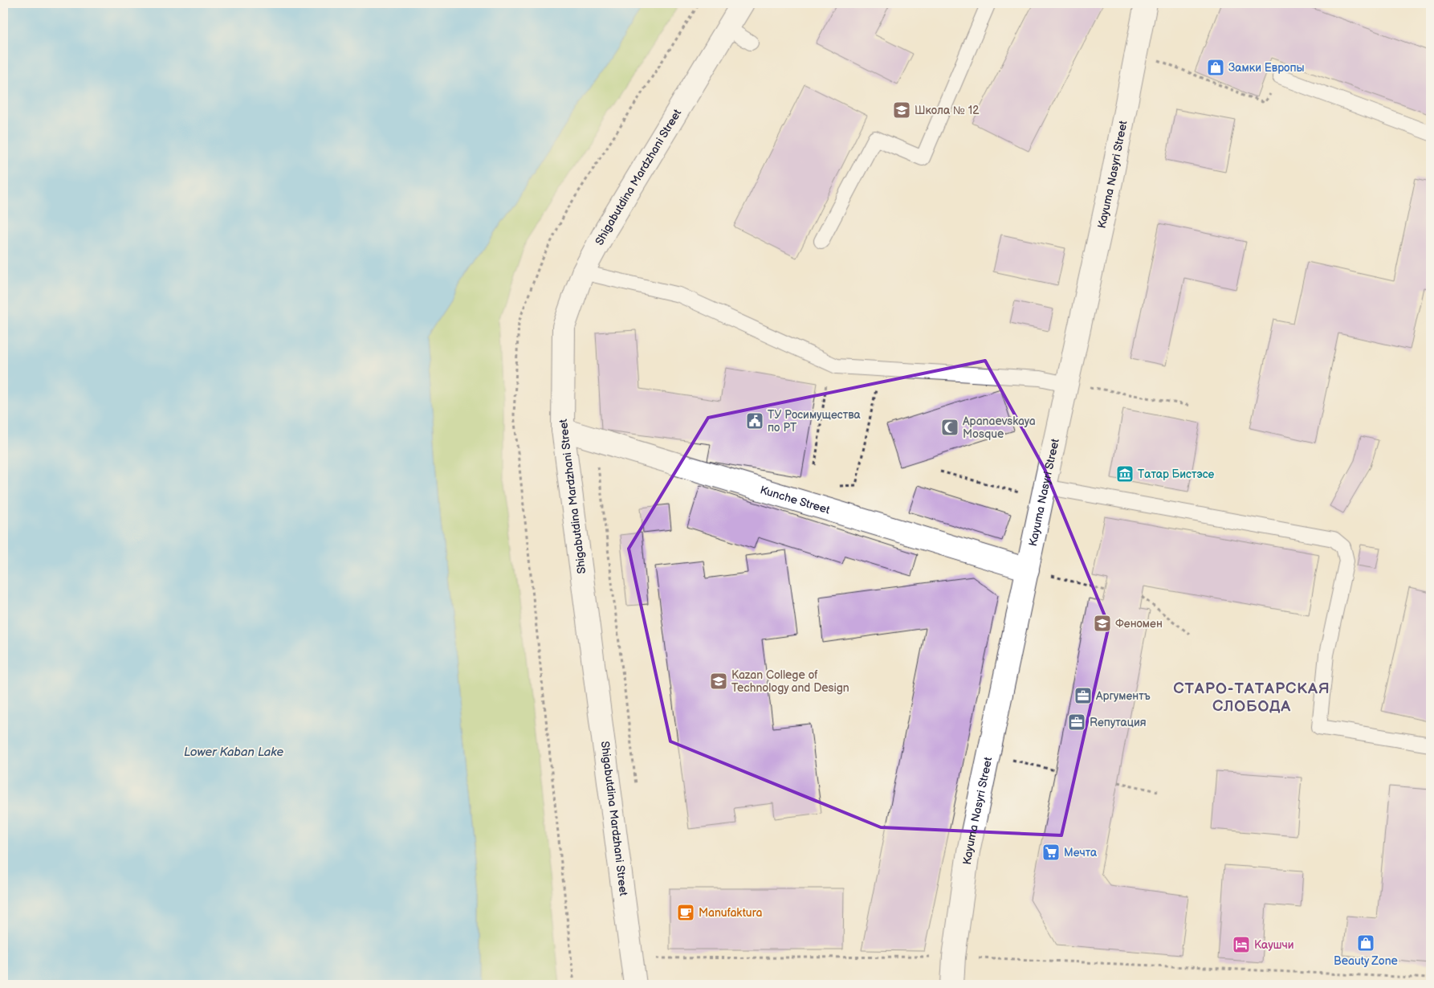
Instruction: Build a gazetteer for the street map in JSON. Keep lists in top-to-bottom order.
{
  "streets": {
    "street": ["Kayuma Nasyri Street", "Shigabutdina Mardzhani Street", "Kunche Street"]
  },
  "crossings": [
    ["Kayuma Nasyri Street", "Kunche Street"],
    ["Shigabutdina Mardzhani Street", "Kunche Street"]
  ],
  "districts": ["СТАРО-ТАТАРСКАЯ СЛОБОДА"],
  "water": ["Lower Kaban Lake"],
  "places": {
    "shop": ["Замки Европы", "Beauty Zone"],
    "school or university": ["Школа № 12", "Феномен", "Kazan College of Technology and Design"],
    "public building": ["ТУ Росимущества по РТ"],
    "mosque": ["Apanaevskaya Mosque"],
    "museum": ["Татар Бистэсе"],
    "office": ["Аргументъ", "Rепутация"],
    "supermarket": ["Мечта"],
    "cafe": ["Manufaktura"],
    "hotel": ["Каушчи"]
  }
}
